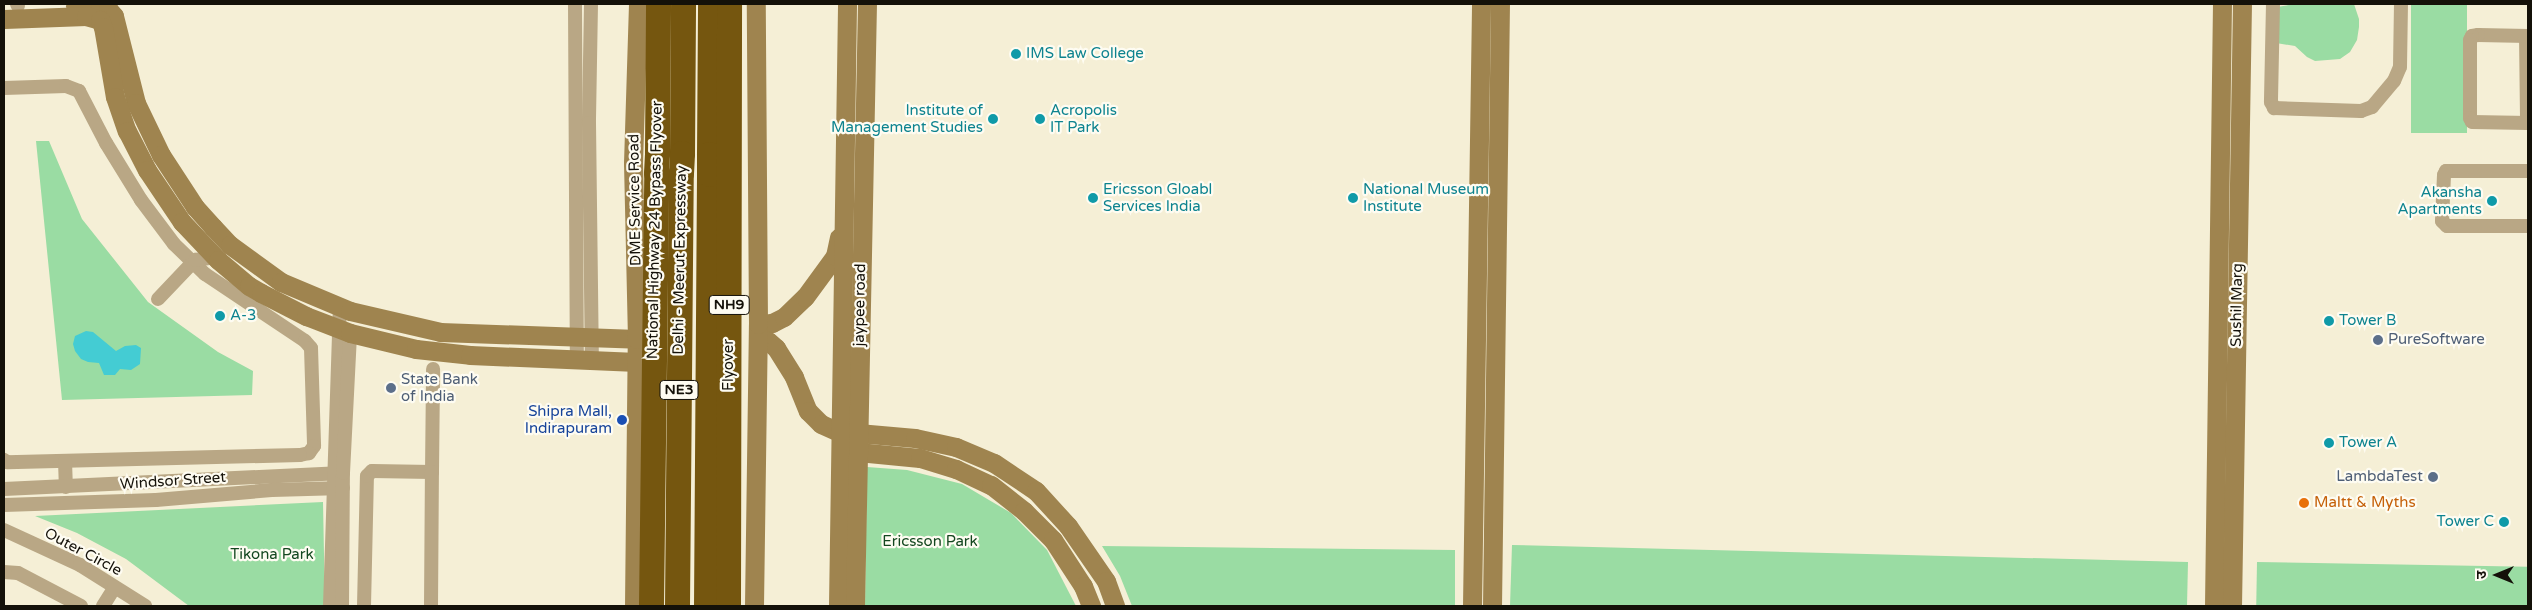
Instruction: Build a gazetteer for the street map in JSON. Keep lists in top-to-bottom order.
{
  "streets": {
    "highway": [
      "National Highway 24 Bypass Flyover",
      "Delhi - Meerut Expressway",
      "NH9",
      "Flyover",
      "NE3"
    ],
    "street": [
      "DME Service Road",
      "jaypee road",
      "Sushil Marg",
      "Windsor Street",
      "Outer Circle"
    ]
  },
  "parks": ["Ericsson Park", "Tikona Park"],
  "places": [
    "IMS Law College",
    "Institute of Management Studies",
    "Acropolis IT Park",
    "Ericsson Gloabl Services India",
    "National Museum Institute",
    "Akansha Apartments",
    "A-3",
    "Tower B",
    "PureSoftware",
    "State Bank of India",
    "Shipra Mall, Indirapuram",
    "Tower A",
    "LambdaTest",
    "Maltt & Myths",
    "Tower C"
  ],
  "north": "left"
}
